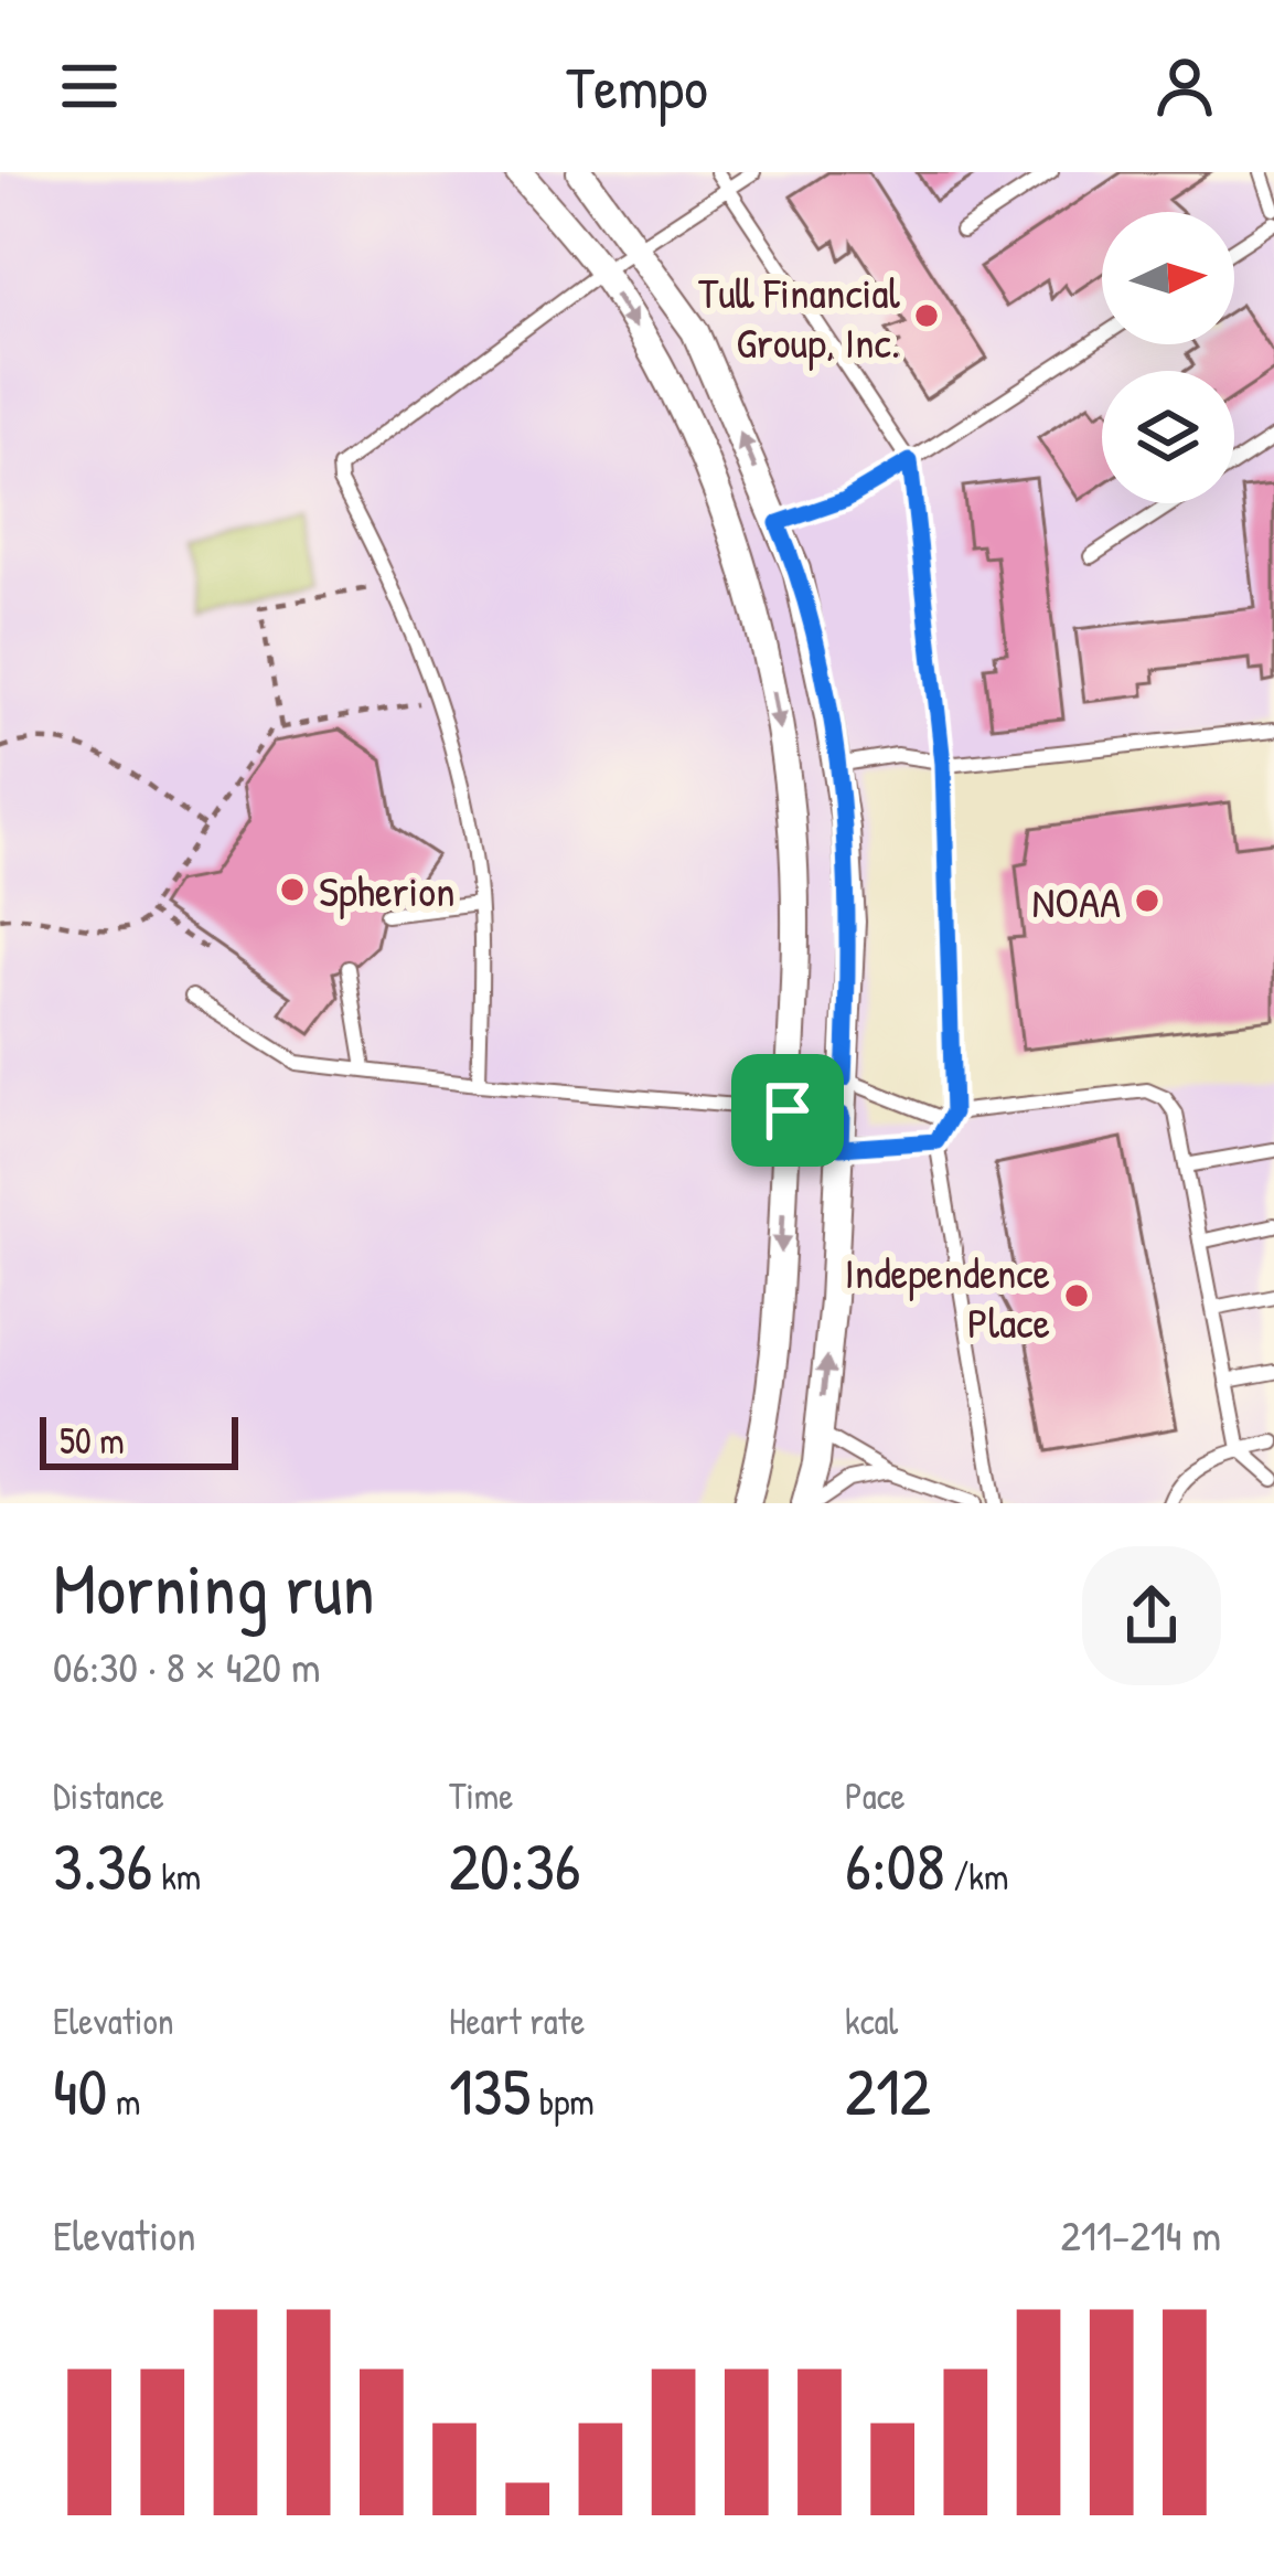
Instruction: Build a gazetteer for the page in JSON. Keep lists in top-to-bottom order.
{
  "places": [
    "Tull Financial Group, Inc.",
    "Spherion",
    "NOAA",
    "Independence Place"
  ],
  "scale_bar": "50 m",
  "north": "right",
  "page": {
    "header": "Tempo",
    "scale": "50 m",
    "heading": ["Morning run", "06:30 · 8 × 420 m"],
    "stats": [
      ["Distance", "3.36 km"],
      ["Time", "20:36"],
      ["Pace", "6:08 /km"],
      ["Elevation", "40 m"],
      ["Heart rate", "135 bpm"],
      ["kcal", "212"]
    ],
    "chart": ["Elevation", "211–214 m"]
  }
}
